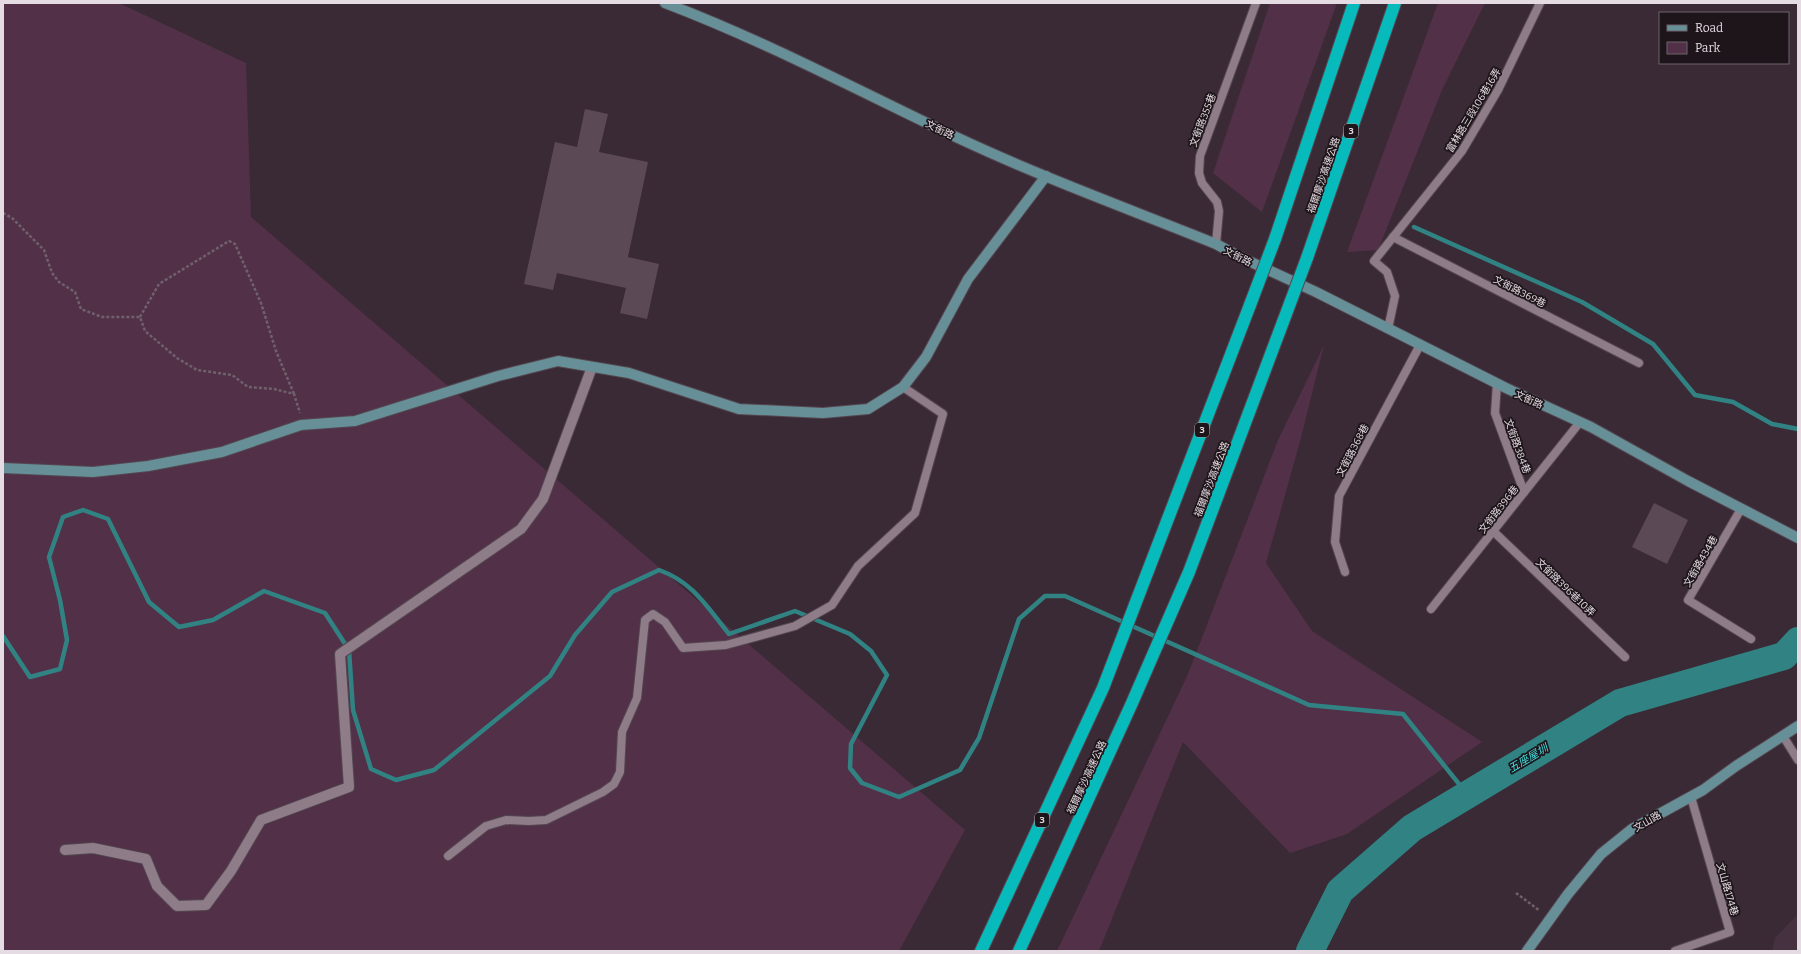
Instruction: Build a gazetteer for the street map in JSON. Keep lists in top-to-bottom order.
{
  "streets": {
    "highway": ["3", "福爾摩沙高速公路"],
    "street": ["文銜路", "文山路"],
    "lane": [
      "富林路三段106巷16弄",
      "文銜路355巷",
      "文銜路369巷",
      "文銜路384巷",
      "文銜路368巷",
      "文銜路396巷",
      "文銜路434巷",
      "文銜路396巷10弄",
      "文山路174巷"
    ]
  },
  "crossings": [
    ["富林路三段106巷16弄", "文銜路"],
    ["富林路三段106巷16弄", "文銜路369巷"],
    ["文銜路355巷", "文銜路"],
    ["文銜路", "文銜路384巷"],
    ["文銜路", "文銜路368巷"],
    ["文銜路", "文銜路396巷"],
    ["文銜路", "文銜路434巷"],
    ["文銜路384巷", "文銜路396巷"],
    ["文銜路396巷", "文銜路396巷10弄"],
    ["文山路", "文山路174巷"]
  ],
  "water": ["五座屋圳"],
  "legend": ["Road", "Park"]
}
